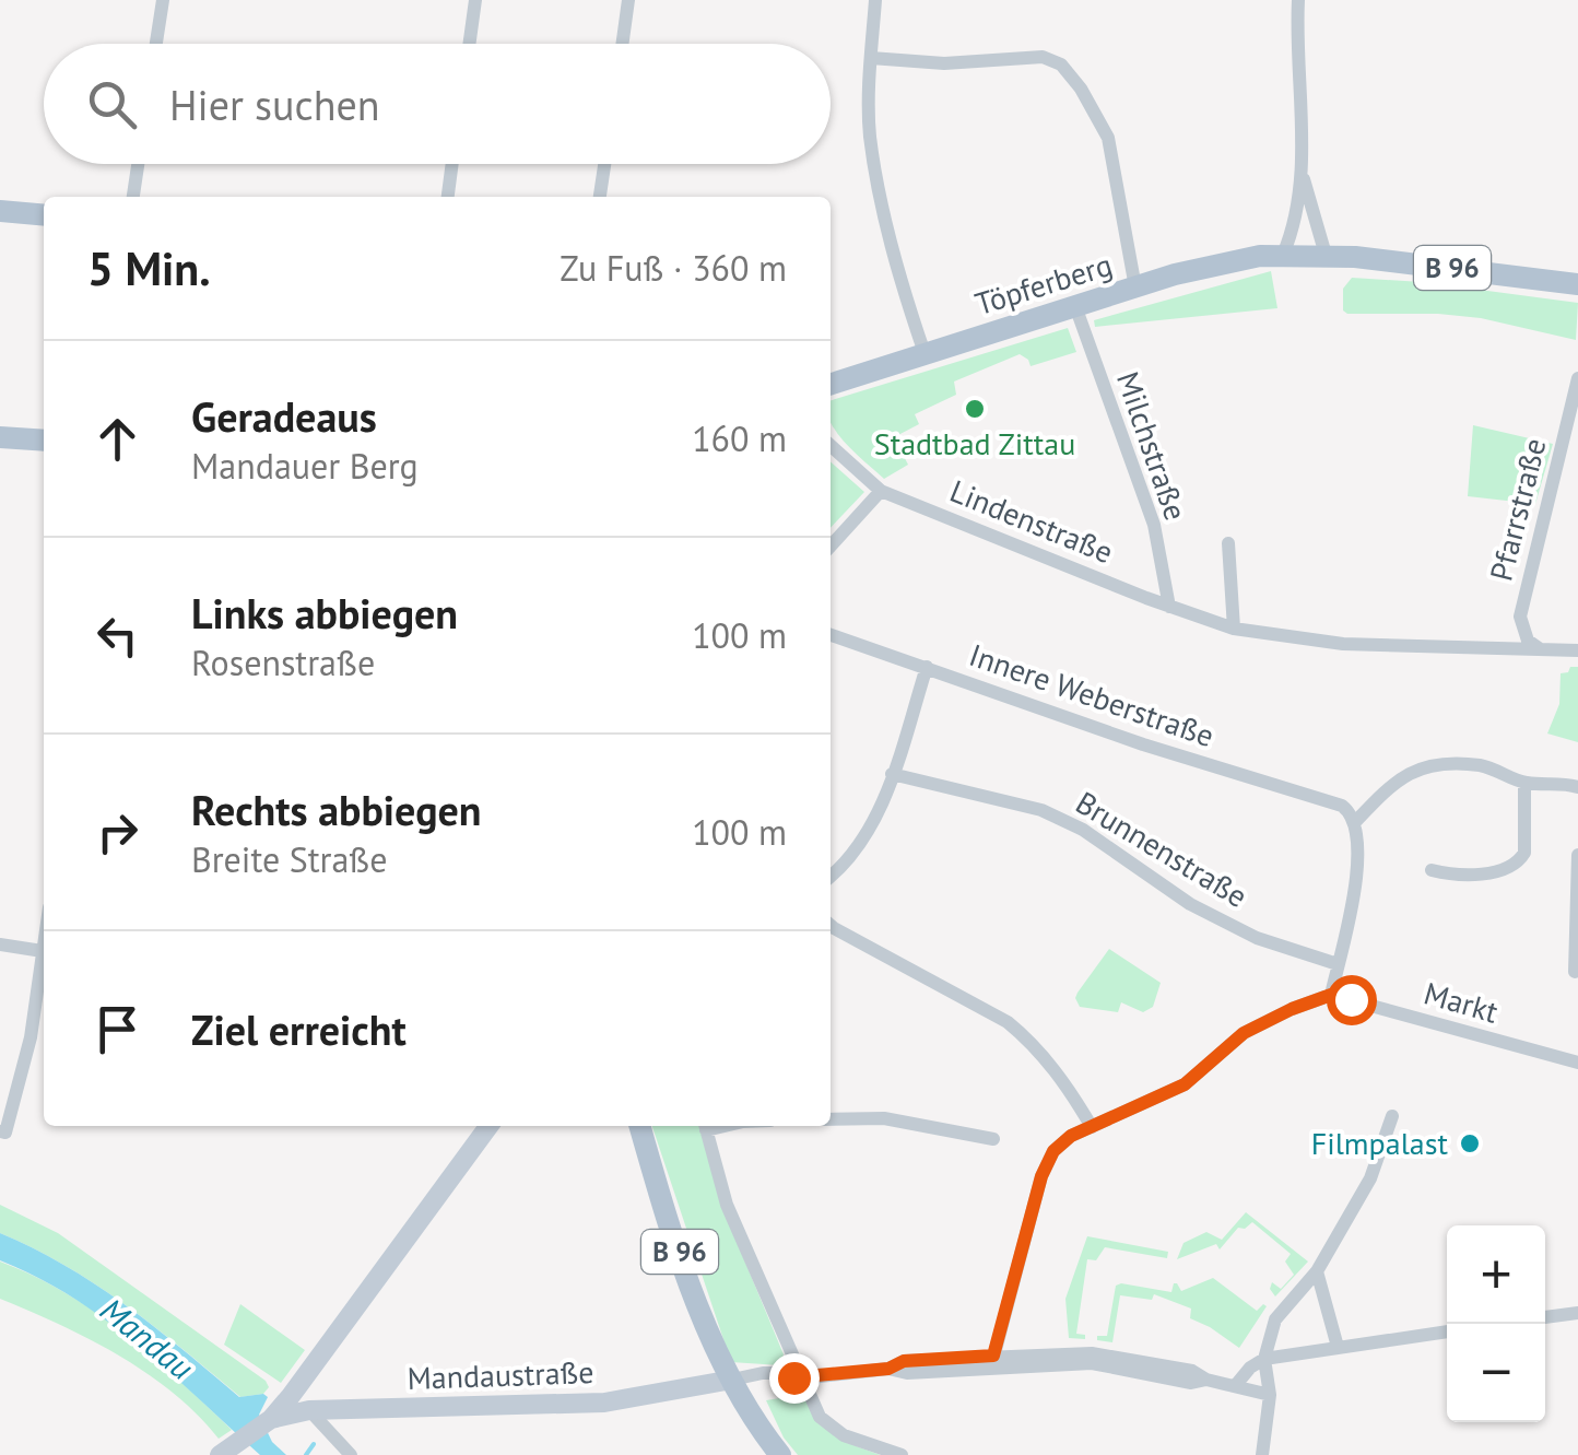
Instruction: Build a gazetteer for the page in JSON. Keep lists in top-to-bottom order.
{
  "streets": {
    "main road": ["B 96", "Töpferberg", "Mandaustraße"],
    "street": [
      "Milchstraße",
      "Pfarrstraße",
      "Lindenstraße",
      "Innere Weberstraße",
      "Brunnenstraße",
      "Markt"
    ]
  },
  "crossings": [
    ["B 96", "Töpferberg"],
    ["B 96", "Mandaustraße"],
    ["Töpferberg", "Milchstraße"],
    ["Milchstraße", "Lindenstraße"],
    ["Pfarrstraße", "Lindenstraße"]
  ],
  "water": ["Mandau"],
  "places": ["Stadtbad Zittau", "Filmpalast"],
  "page": {
    "search": "Hier suchen",
    "heading": ["5 Min.", "Zu Fuß · 360 m"],
    "list": [
      ["Geradeaus", "Mandauer Berg", "160 m"],
      ["Links abbiegen", "Rosenstraße", "100 m"],
      ["Rechts abbiegen", "Breite Straße", "100 m"],
      "Ziel erreicht"
    ],
    "map_buttons": ["+", "−"]
  }
}
